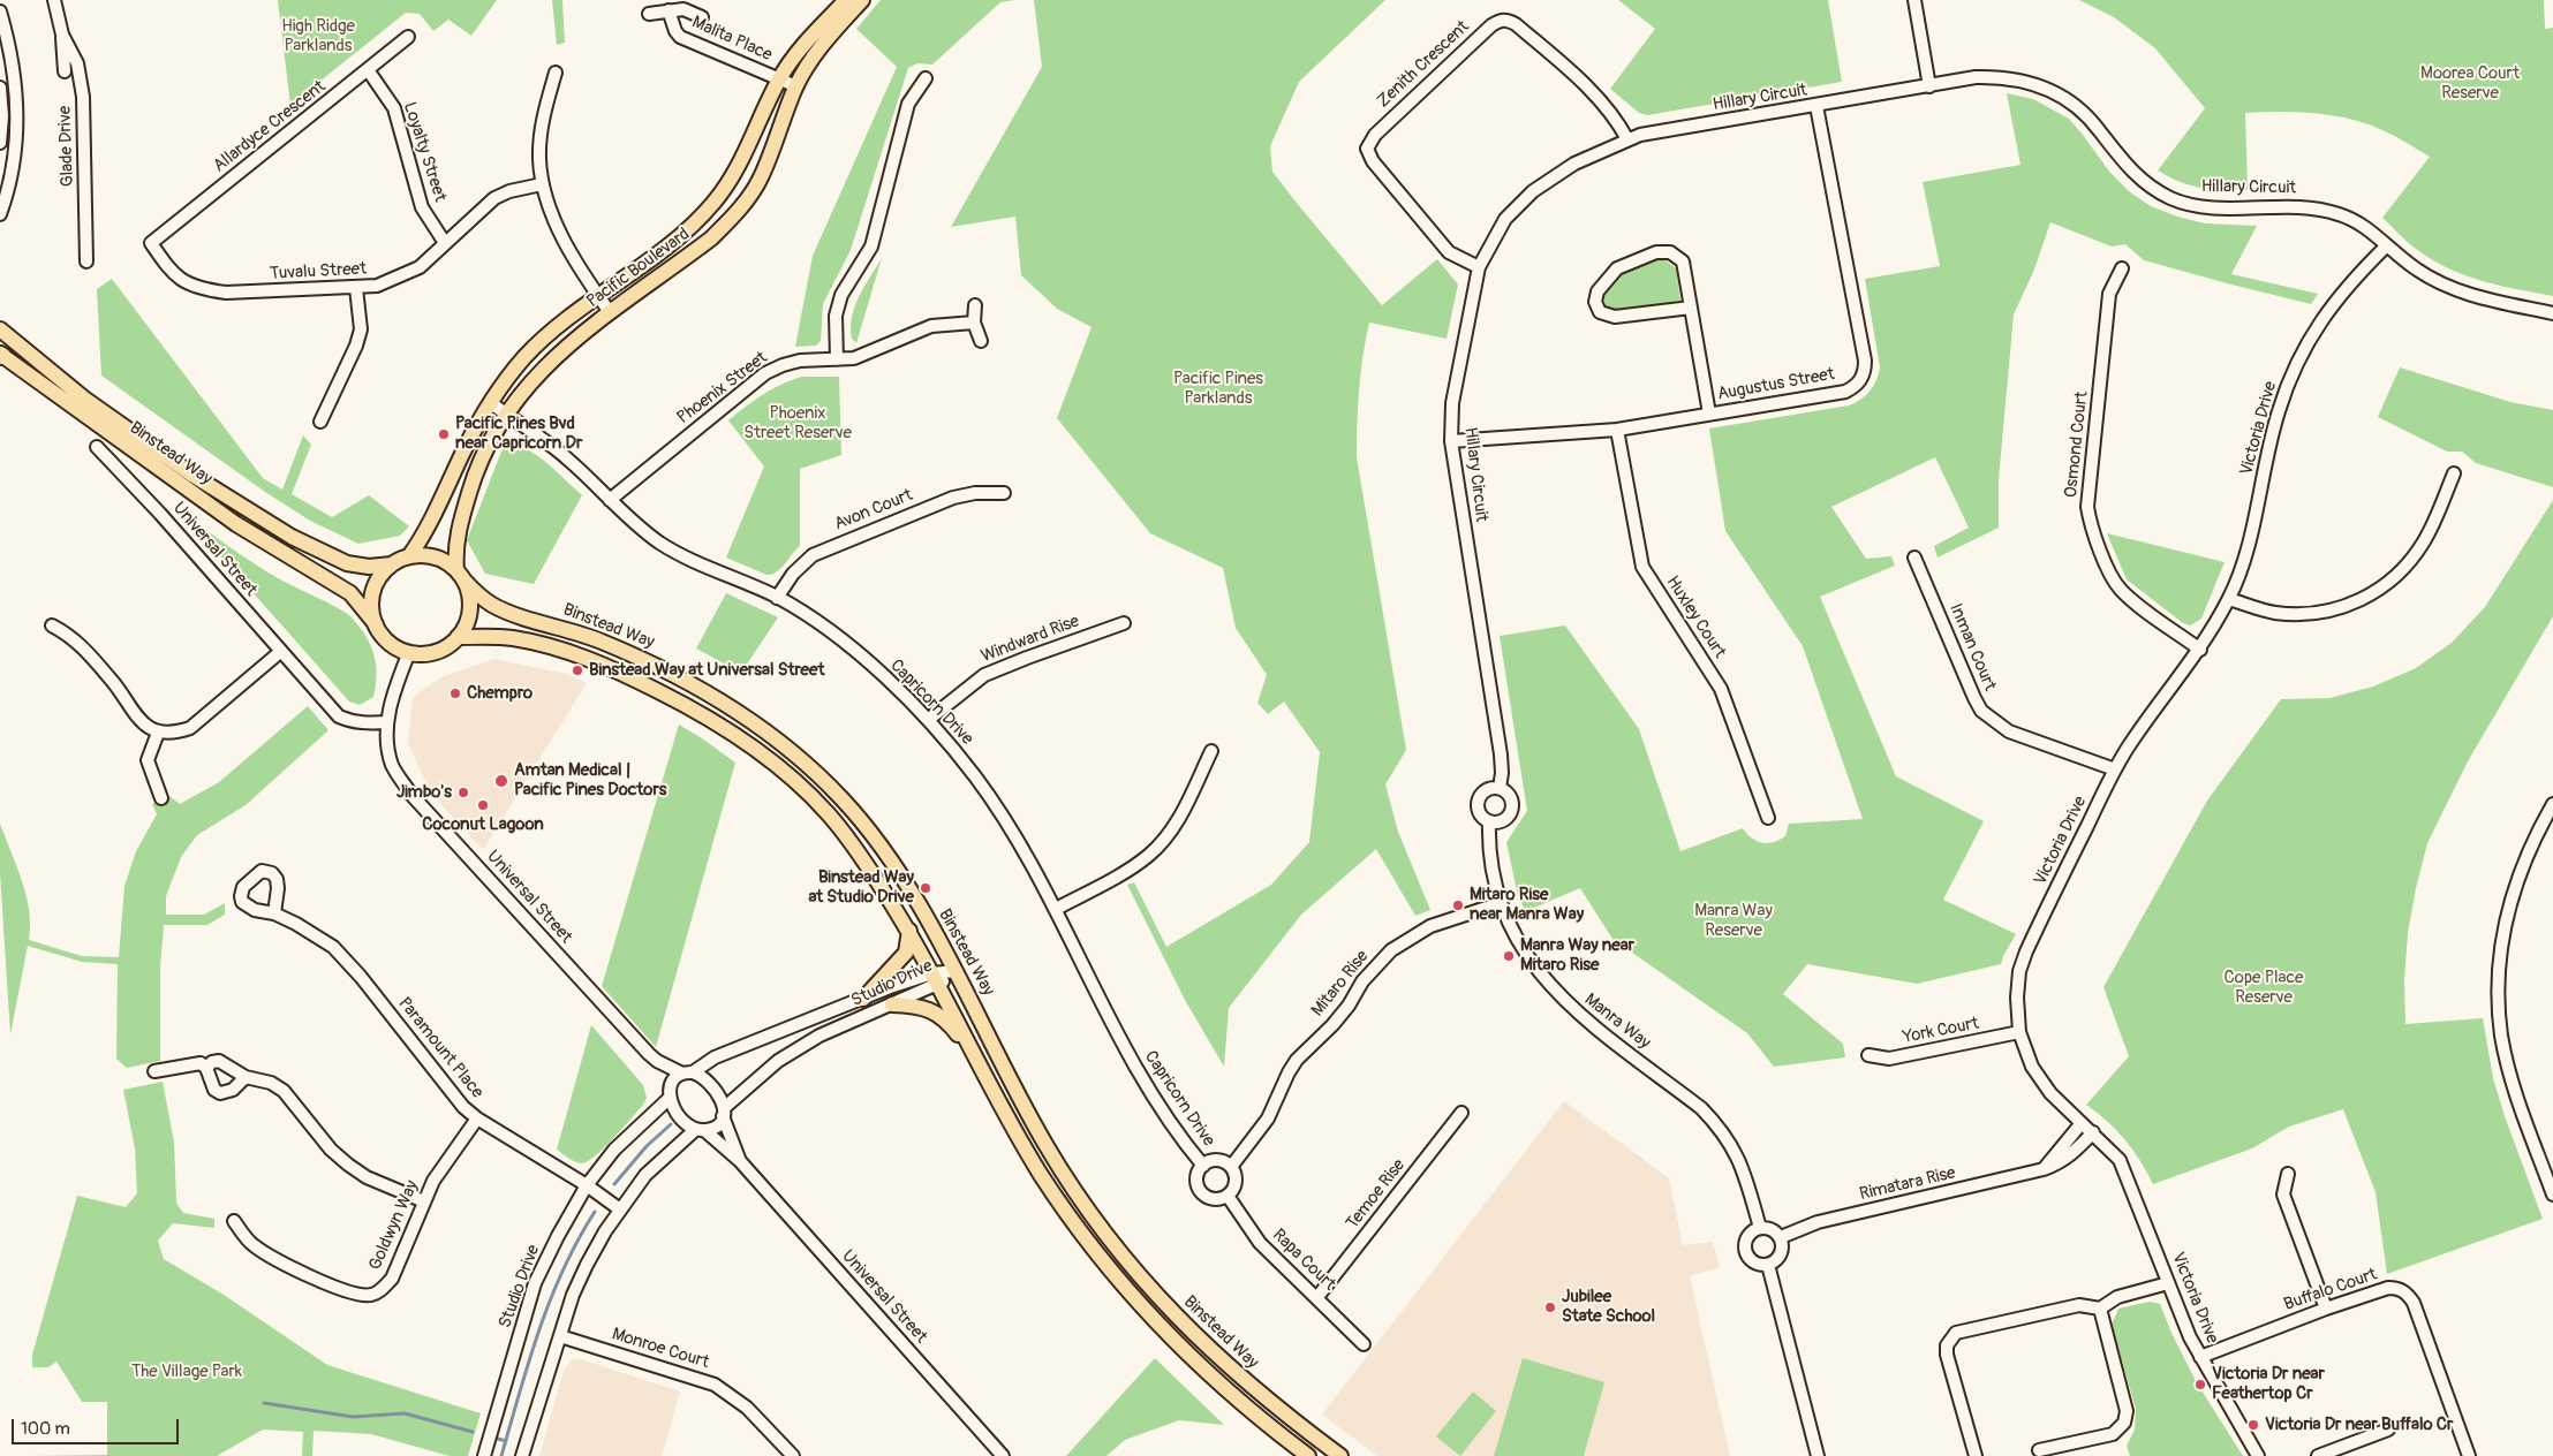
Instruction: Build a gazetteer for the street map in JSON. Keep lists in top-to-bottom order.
{
  "streets": {
    "main road": ["Pacific Boulevard", "Binstead Way"],
    "street": [
      "Malita Place",
      "Zenith Crescent",
      "Hillary Circuit",
      "Allardyce Crescent",
      "Glade Drive",
      "Loyalty Street",
      "Tuvalu Street",
      "Augustus Street",
      "Phoenix Street",
      "Victoria Drive",
      "Osmond Court",
      "Avon Court",
      "Universal Street",
      "Huxley Court",
      "Windward Rise",
      "Inman Court",
      "Capricorn Drive",
      "Studio Drive",
      "Mitaro Rise",
      "Manra Way",
      "York Court",
      "Paramount Place",
      "Rimatara Rise",
      "Temoe Rise",
      "Goldwyn Way",
      "Rapa Court",
      "Buffalo Court",
      "Monroe Court"
    ]
  },
  "crossings": [
    ["Malita Place", "Pacific Boulevard"],
    ["Zenith Crescent", "Hillary Circuit"],
    ["Hillary Circuit", "Augustus Street"],
    ["Hillary Circuit", "Victoria Drive"],
    ["Hillary Circuit", "Manra Way"],
    ["Allardyce Crescent", "Loyalty Street"],
    ["Allardyce Crescent", "Tuvalu Street"],
    ["Loyalty Street", "Tuvalu Street"],
    ["Pacific Boulevard", "Binstead Way"],
    ["Pacific Boulevard", "Universal Street"],
    ["Pacific Boulevard", "Capricorn Drive"],
    ["Augustus Street", "Huxley Court"],
    ["Phoenix Street", "Capricorn Drive"],
    ["Victoria Drive", "Osmond Court"],
    ["Victoria Drive", "Inman Court"],
    ["Victoria Drive", "York Court"],
    ["Victoria Drive", "Rimatara Rise"],
    ["Victoria Drive", "Buffalo Court"],
    ["Binstead Way", "Universal Street"],
    ["Binstead Way", "Studio Drive"],
    ["Avon Court", "Capricorn Drive"],
    ["Universal Street", "Studio Drive"],
    ["Windward Rise", "Capricorn Drive"],
    ["Capricorn Drive", "Mitaro Rise"],
    ["Capricorn Drive", "Rapa Court"],
    ["Studio Drive", "Paramount Place"],
    ["Mitaro Rise", "Manra Way"],
    ["Mitaro Rise", "Rapa Court"],
    ["Manra Way", "Rimatara Rise"],
    ["Paramount Place", "Goldwyn Way"],
    ["Temoe Rise", "Rapa Court"]
  ],
  "parks": [
    "High Ridge Parklands",
    "Moorea Court Reserve",
    "Pacific Pines Parklands",
    "Phoenix Street Reserve",
    "Manra Way Reserve",
    "Cope Place Reserve",
    "The Village Park"
  ],
  "places": [
    "Pacific Pines Bvd near Capricorn Dr",
    "Binstead Way at Universal Street",
    "Chempro",
    "Amtan Medical | Pacific Pines Doctors",
    "Jimbo's",
    "Coconut Lagoon",
    "Binstead Way at Studio Drive",
    "Mitaro Rise near Manra Way",
    "Manra Way near Mitaro Rise",
    "Jubilee State School",
    "Victoria Dr near Feathertop Cr",
    "Victoria Dr near Buffalo Cr"
  ],
  "scale_bar": "100 m"
}
